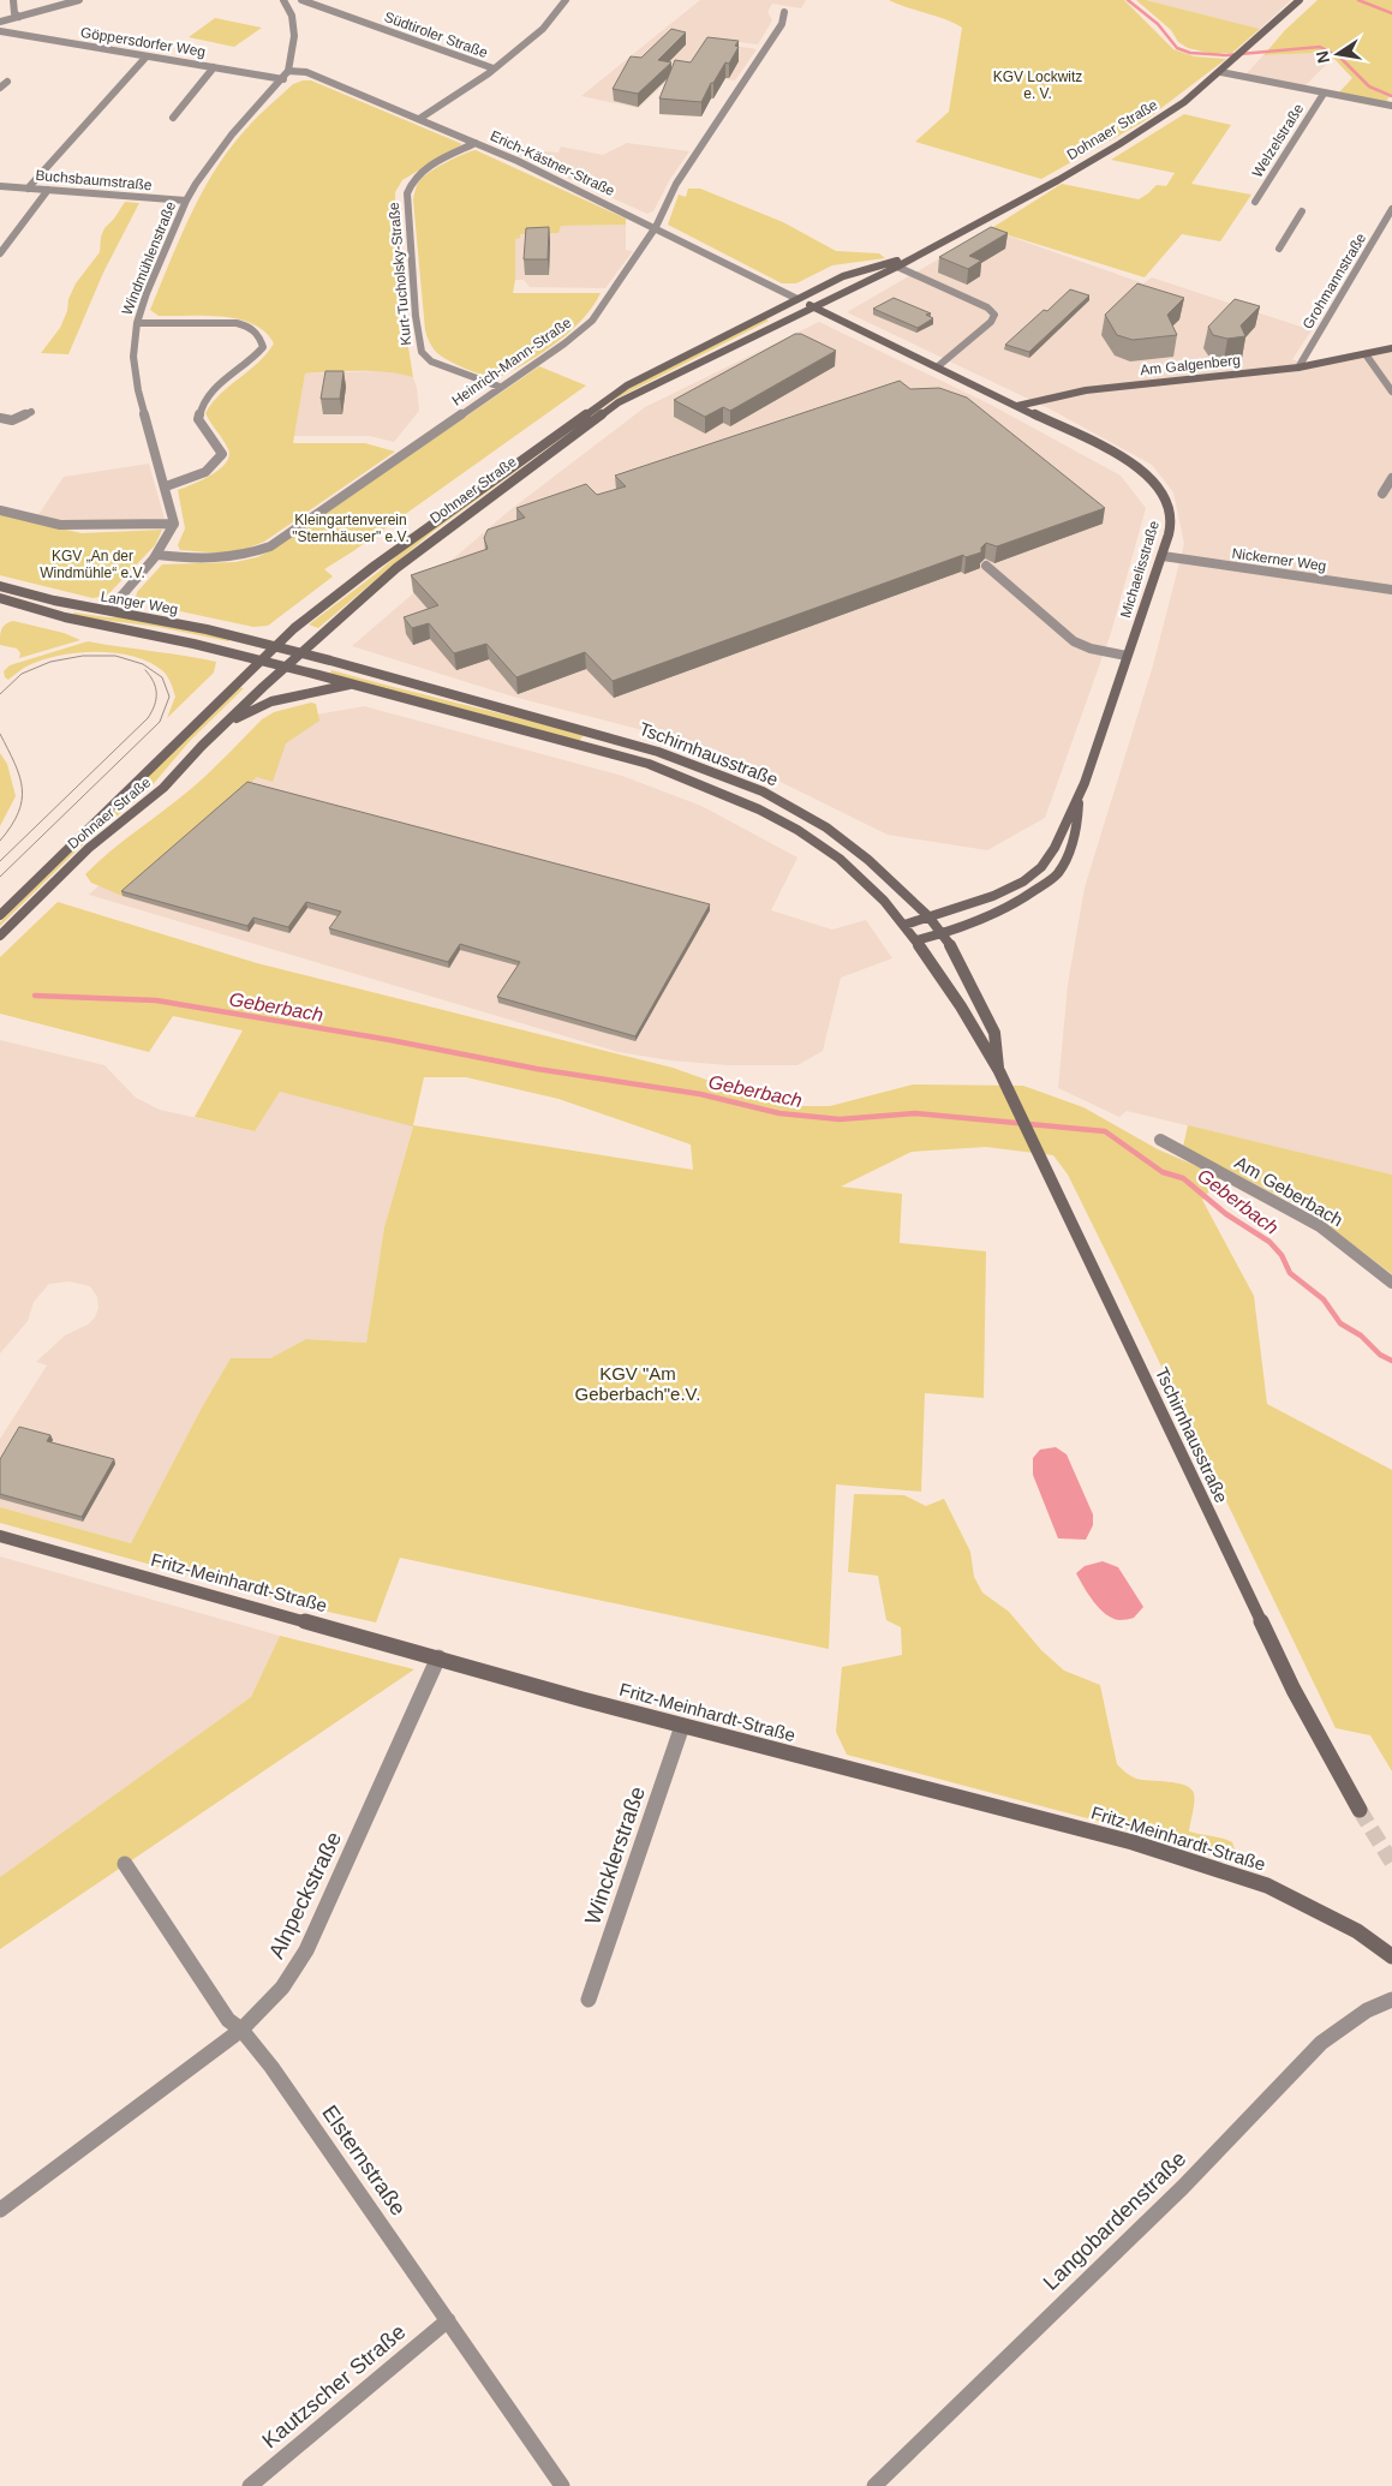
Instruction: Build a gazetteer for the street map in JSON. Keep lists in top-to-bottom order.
{
  "streets": {
    "main road": [
      "Dohnaer Straße",
      "Am Galgenberg",
      "Michaelisstraße",
      "Langer Weg",
      "Tschirnhausstraße",
      "Fritz-Meinhardt-Straße"
    ],
    "street": [
      "Südtiroler Straße",
      "Göppersdorfer Weg",
      "Welzelstraße",
      "Erich-Kästner-Straße",
      "Buchsbaumstraße",
      "Windmühlenstraße",
      "Kurt-Tucholsky-Straße",
      "Grohmannstraße",
      "Heinrich-Mann-Straße",
      "Nickerner Weg",
      "Am Geberbach",
      "Wincklerstraße",
      "Alnpeckstraße",
      "Elsternstraße",
      "Langobardenstraße",
      "Kautzscher Straße"
    ]
  },
  "crossings": [
    ["Göppersdorfer Weg", "Erich-Kästner-Straße"],
    ["Göppersdorfer Weg", "Windmühlenstraße"],
    ["Dohnaer Straße", "Erich-Kästner-Straße"],
    ["Dohnaer Straße", "Michaelisstraße"],
    ["Dohnaer Straße", "Langer Weg"],
    ["Dohnaer Straße", "Tschirnhausstraße"],
    ["Erich-Kästner-Straße", "Windmühlenstraße"],
    ["Erich-Kästner-Straße", "Kurt-Tucholsky-Straße"],
    ["Erich-Kästner-Straße", "Heinrich-Mann-Straße"],
    ["Erich-Kästner-Straße", "Michaelisstraße"],
    ["Buchsbaumstraße", "Windmühlenstraße"],
    ["Kurt-Tucholsky-Straße", "Heinrich-Mann-Straße"],
    ["Grohmannstraße", "Am Galgenberg"],
    ["Am Galgenberg", "Michaelisstraße"],
    ["Nickerner Weg", "Michaelisstraße"],
    ["Michaelisstraße", "Tschirnhausstraße"],
    ["Langer Weg", "Tschirnhausstraße"],
    ["Fritz-Meinhardt-Straße", "Wincklerstraße"],
    ["Fritz-Meinhardt-Straße", "Alnpeckstraße"],
    ["Alnpeckstraße", "Elsternstraße"],
    ["Elsternstraße", "Kautzscher Straße"]
  ],
  "water": ["Geberbach"],
  "parks": [
    "KGV Lockwitz e. V.",
    "Kleingartenverein \"Sternhäuser\" e.V.",
    "KGV „An der Windmühle“ e.V.",
    "KGV \"Am Geberbach\"e.V."
  ],
  "north": "left"
}
